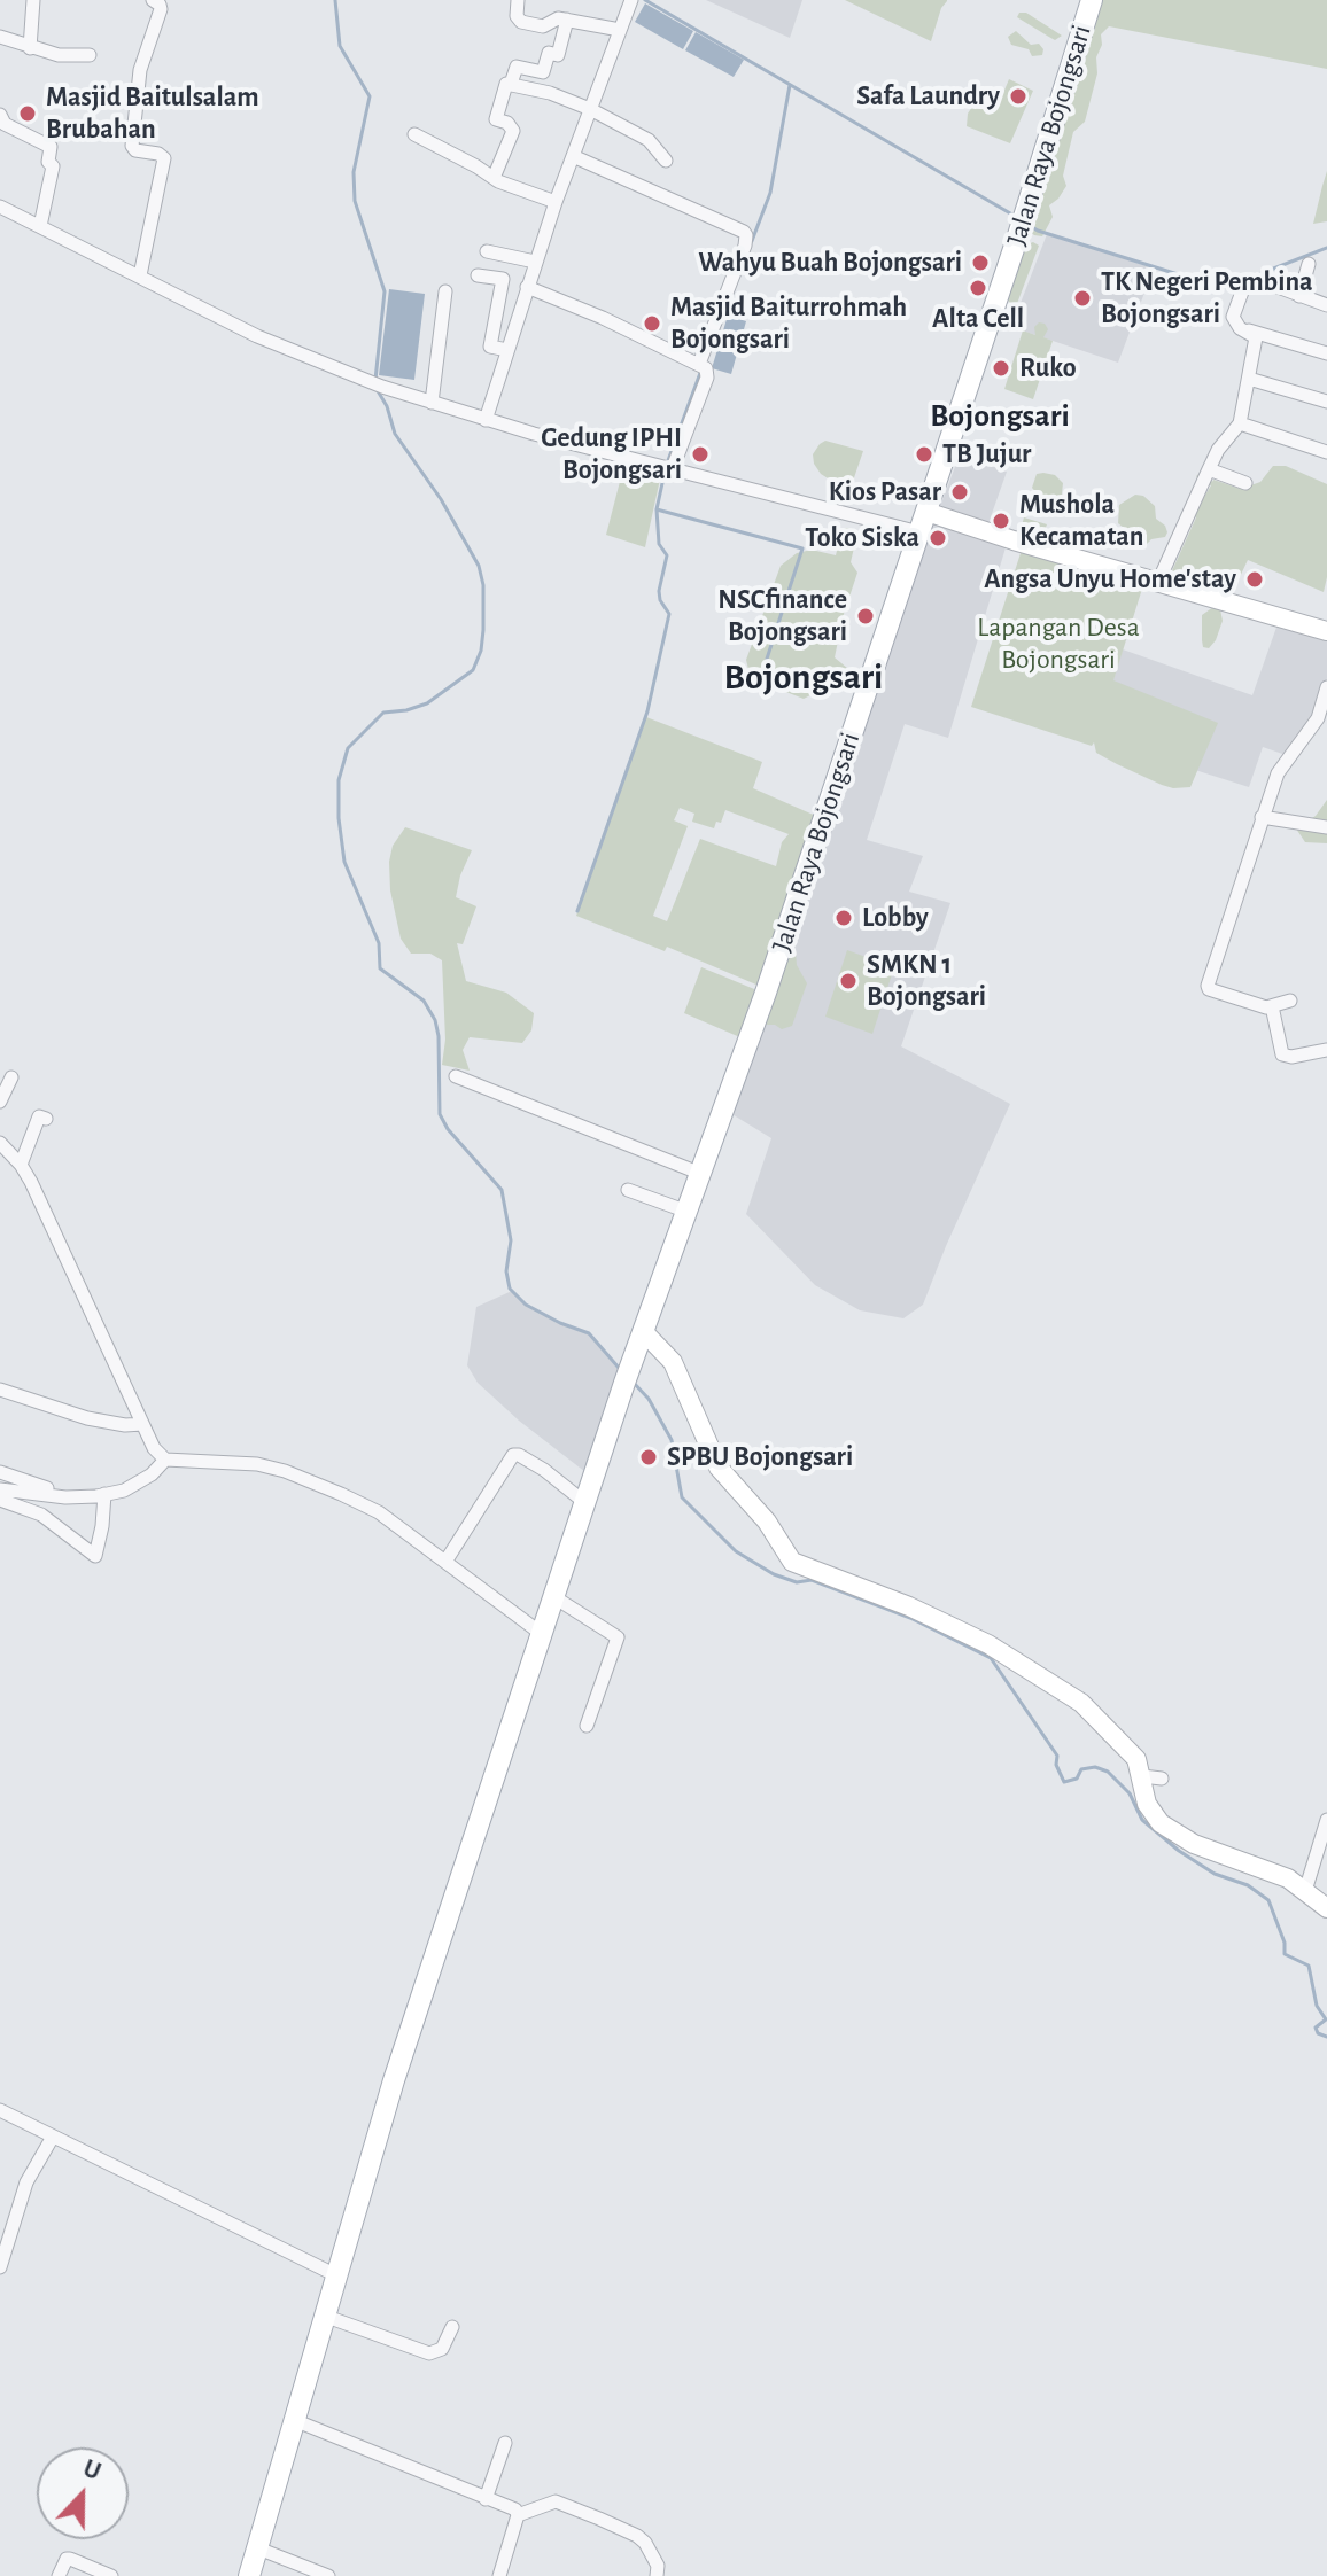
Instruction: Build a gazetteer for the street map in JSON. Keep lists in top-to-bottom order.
{
  "streets": {
    "main road": ["Jalan Raya Bojongsari"]
  },
  "districts": ["Bojongsari", "Bojongsari"],
  "parks": ["Lapangan Desa Bojongsari"],
  "places": [
    "Safa Laundry",
    "Masjid Baitulsalam Brubahan",
    "Wahyu Buah Bojongsari",
    "Alta Cell",
    "TK Negeri Pembina Bojongsari",
    "Masjid Baiturrohmah Bojongsari",
    "Ruko",
    "Gedung IPHI Bojongsari",
    "TB Jujur",
    "Kios Pasar",
    "Mushola Kecamatan",
    "Toko Siska",
    "Angsa Unyu Home'stay",
    "NSCfinance Bojongsari",
    "Lobby",
    "SMKN 1 Bojongsari",
    "SPBU Bojongsari"
  ],
  "north": "top"
}
